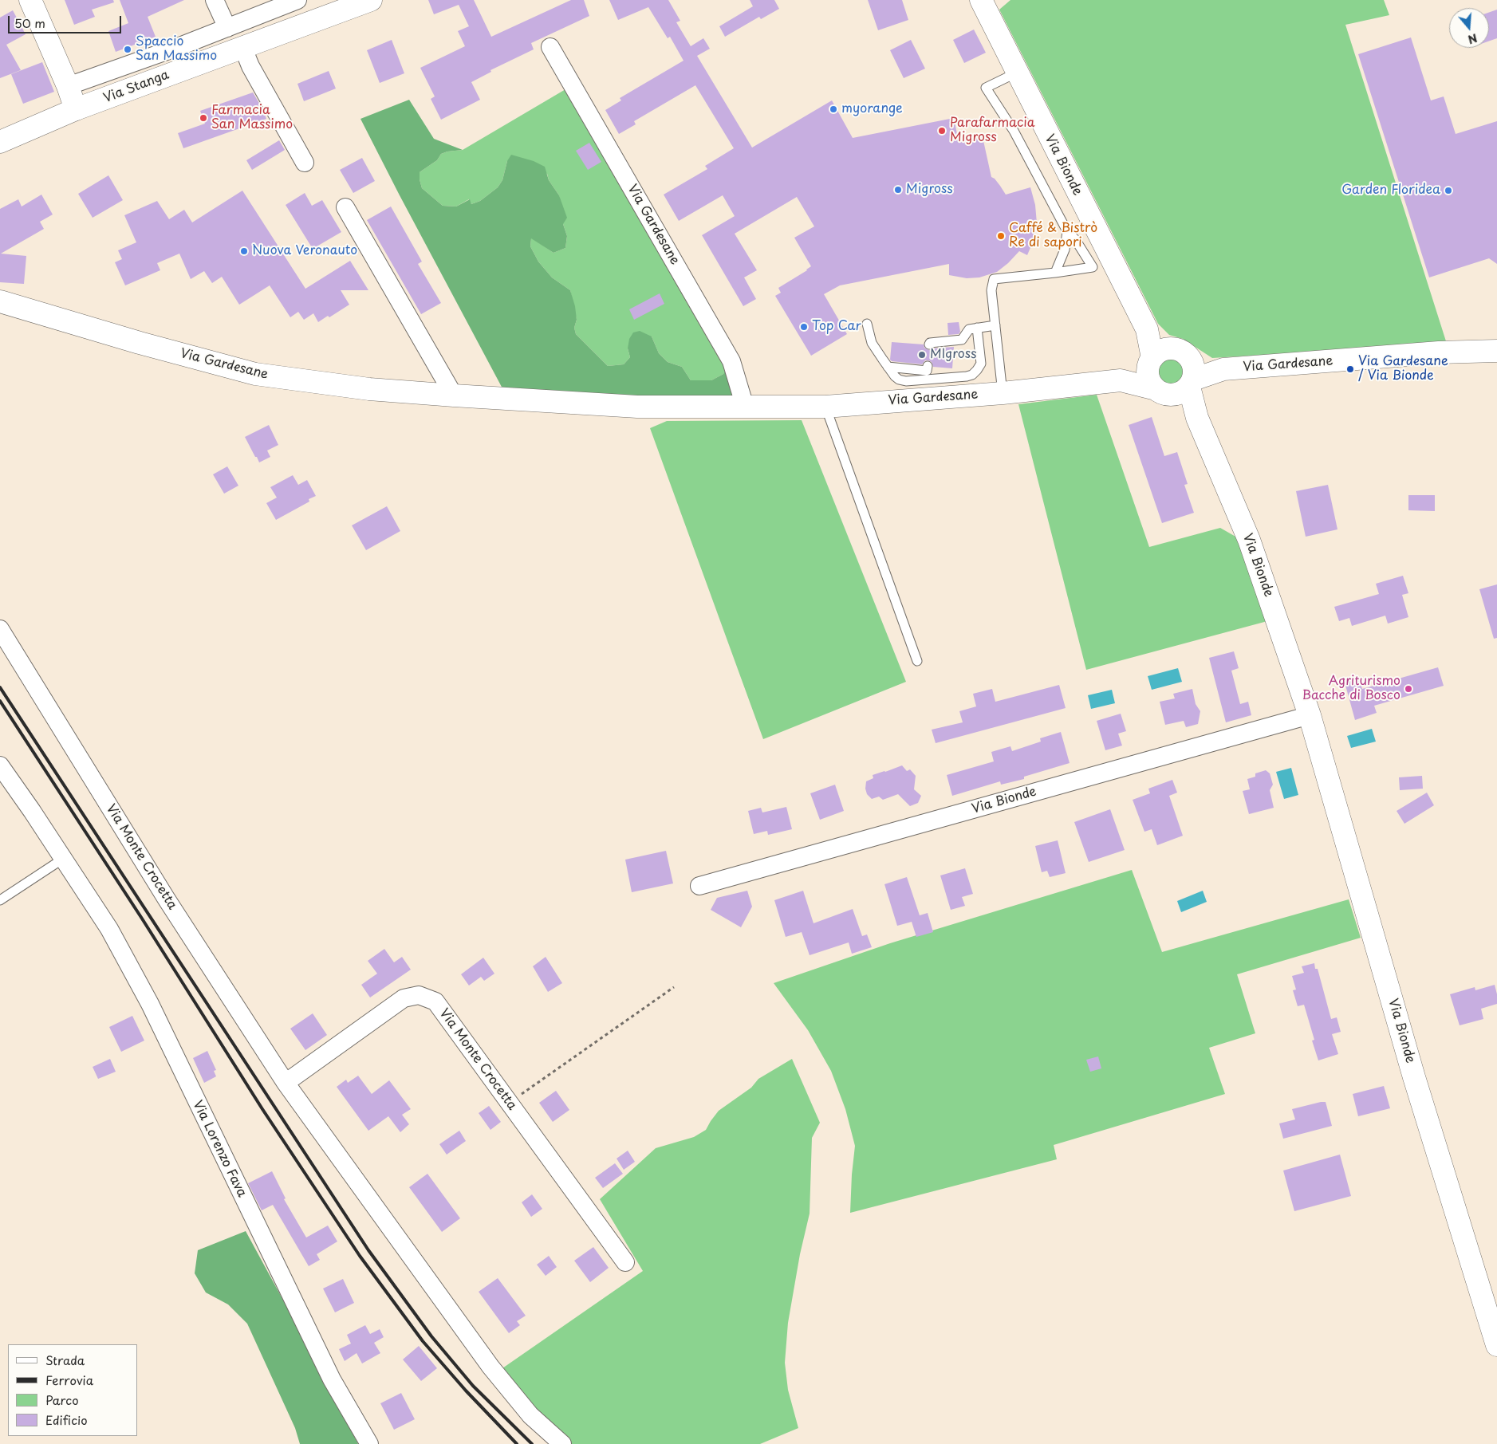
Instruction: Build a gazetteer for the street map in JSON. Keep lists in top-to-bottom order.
{
  "streets": {
    "main road": ["Via Stanga", "Via Bionde", "Via Gardesane"],
    "street": ["Via Monte Crocetta", "Via Lorenzo Fava"]
  },
  "crossings": [
    ["Via Bionde", "Via Gardesane"]
  ],
  "places": [
    "Spaccio San Massimo",
    "myorange",
    "Farmacia San Massimo",
    "Parafarmacia Migross",
    "Migross",
    "Garden Floridea",
    "Caffé & Bistrò Re di sapori",
    "Nuova Veronauto",
    "Top Car",
    "MIgross",
    "Via Gardesane / Via Bionde",
    "Agriturismo Bacche di Bosco"
  ],
  "legend": [
    "Strada",
    "Ferrovia",
    "Parco",
    "Edificio"
  ],
  "scale_bar": "50 m",
  "north": "bottom"
}
